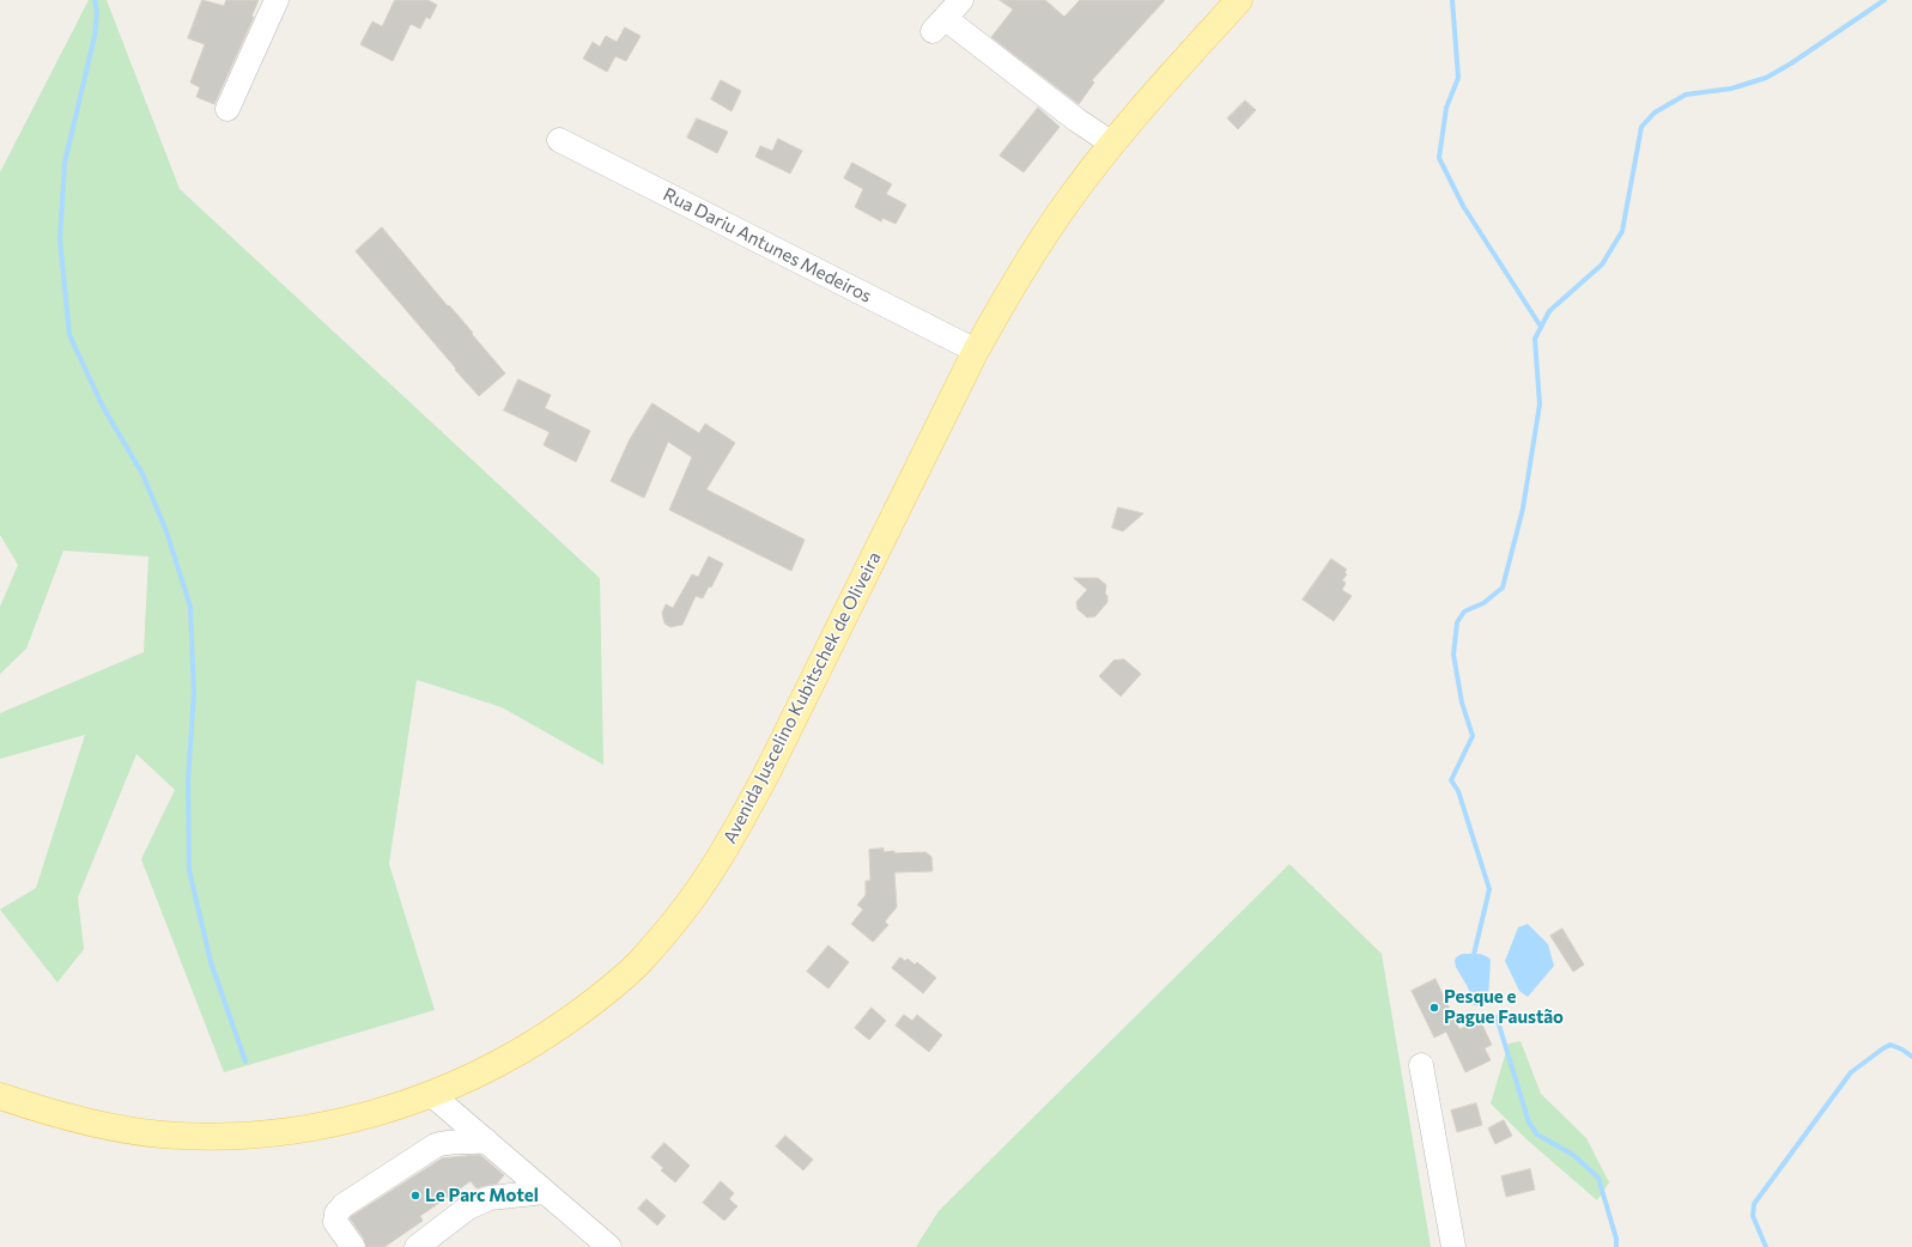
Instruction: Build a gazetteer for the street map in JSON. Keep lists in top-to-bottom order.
{
  "streets": {
    "main road": ["Avenida Juscelino Kubitschek de Oliveira"],
    "street": ["Rua Dariu Antunes Medeiros"]
  },
  "crossings": [
    ["Rua Dariu Antunes Medeiros", "Avenida Juscelino Kubitschek de Oliveira"]
  ],
  "places": ["Pesque e Pague Faustão", "Le Parc Motel"]
}
